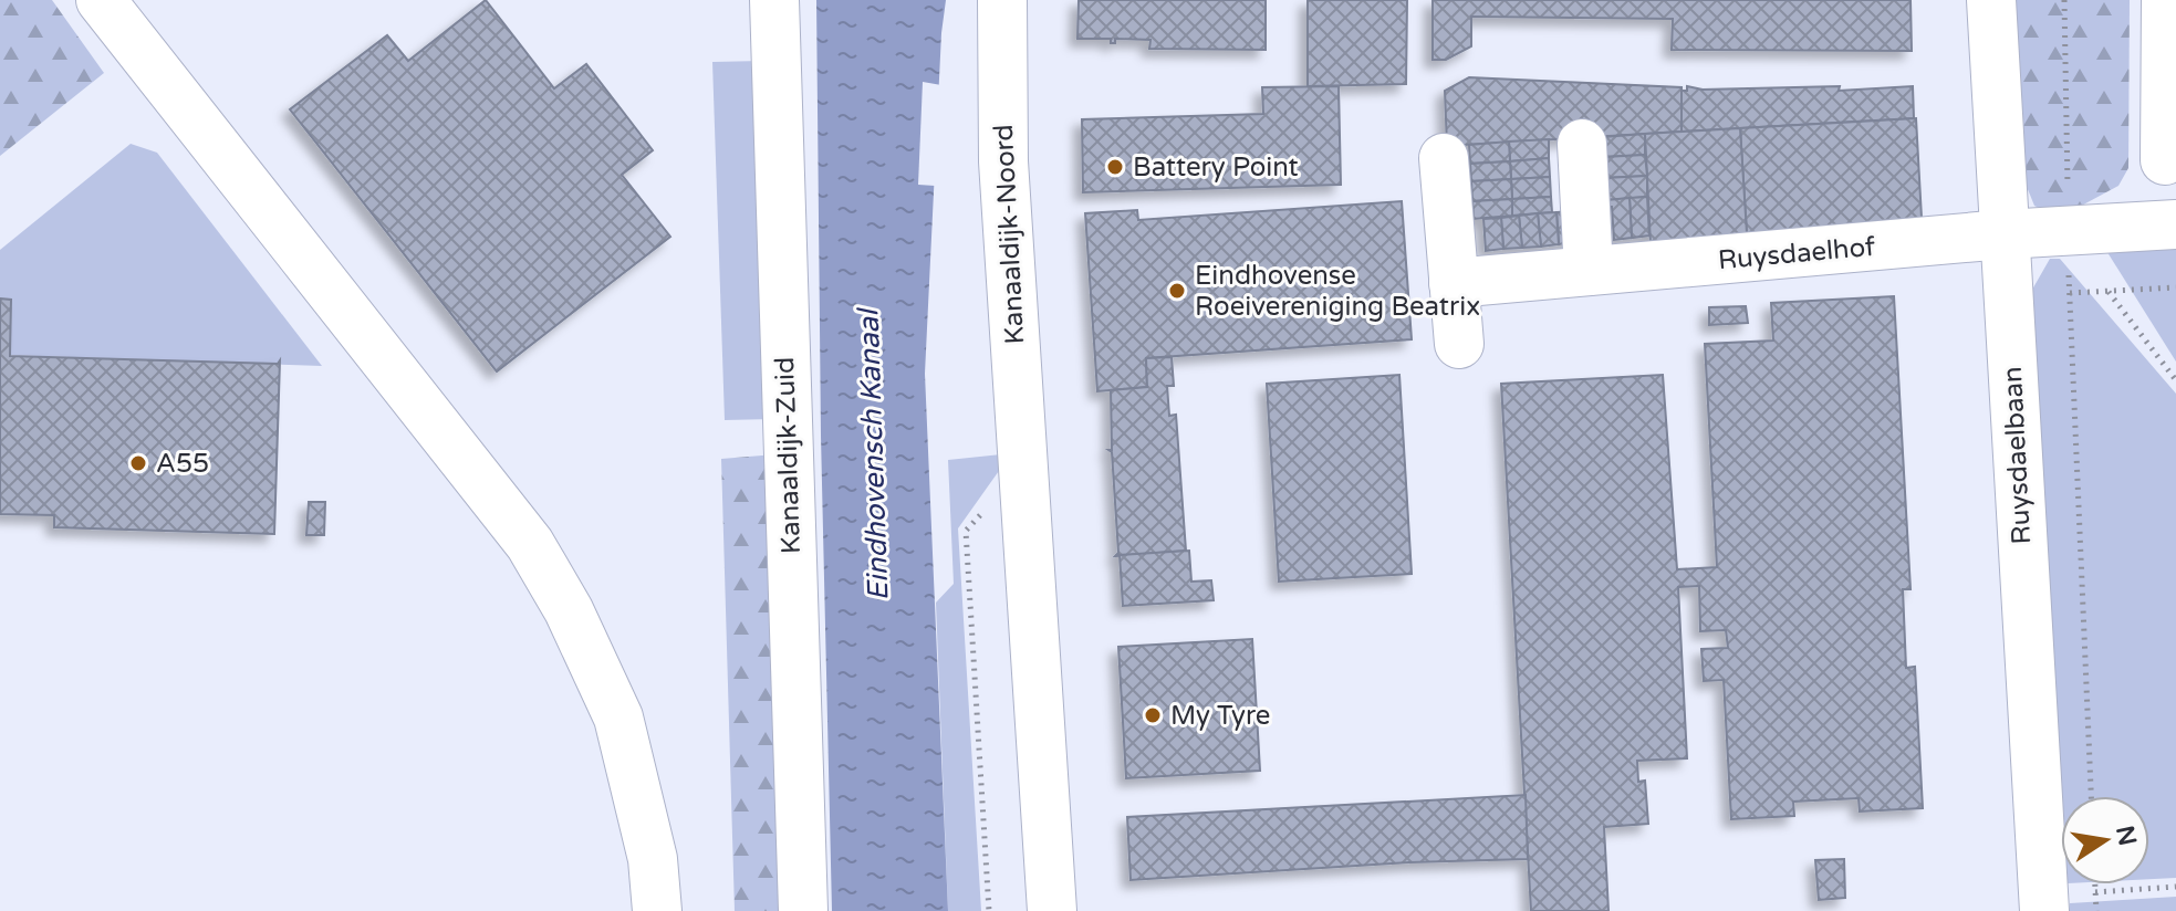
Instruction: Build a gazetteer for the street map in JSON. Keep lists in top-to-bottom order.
{
  "streets": {
    "street": [
      "Kanaaldijk-Noord",
      "Ruysdaelhof",
      "Kanaaldijk-Zuid",
      "Ruysdaelbaan"
    ]
  },
  "crossings": [
    ["Ruysdaelhof", "Ruysdaelbaan"]
  ],
  "water": ["Eindhovensch Kanaal"],
  "places": [
    "Battery Point",
    "Eindhovense Roeivereniging Beatrix",
    "A55",
    "My Tyre"
  ],
  "north": "right"
}
